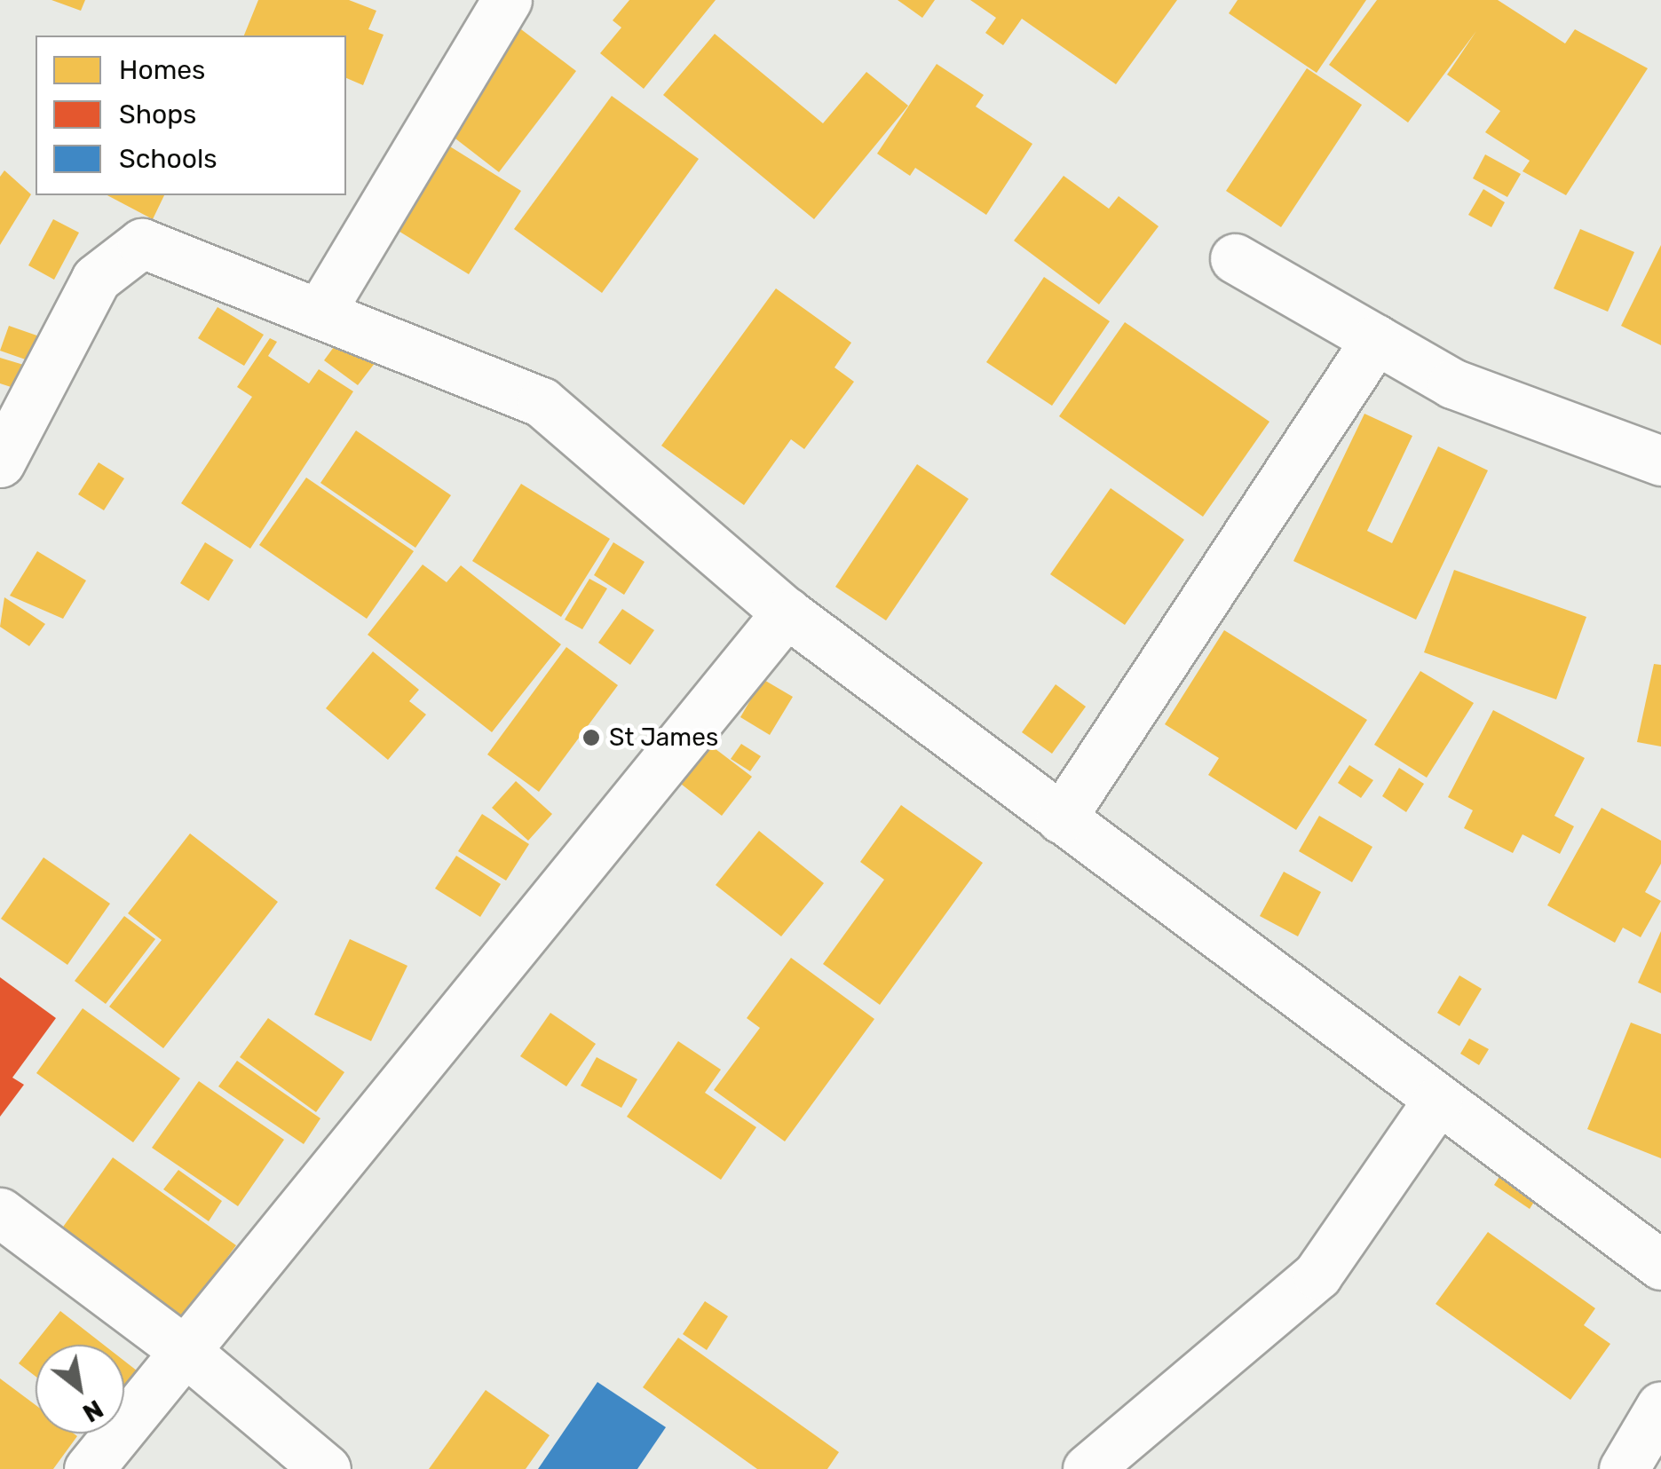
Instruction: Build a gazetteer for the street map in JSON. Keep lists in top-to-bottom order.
{
  "places": ["St James"],
  "legend": ["Homes", "Shops", "Schools"],
  "north": "bottom right"
}
